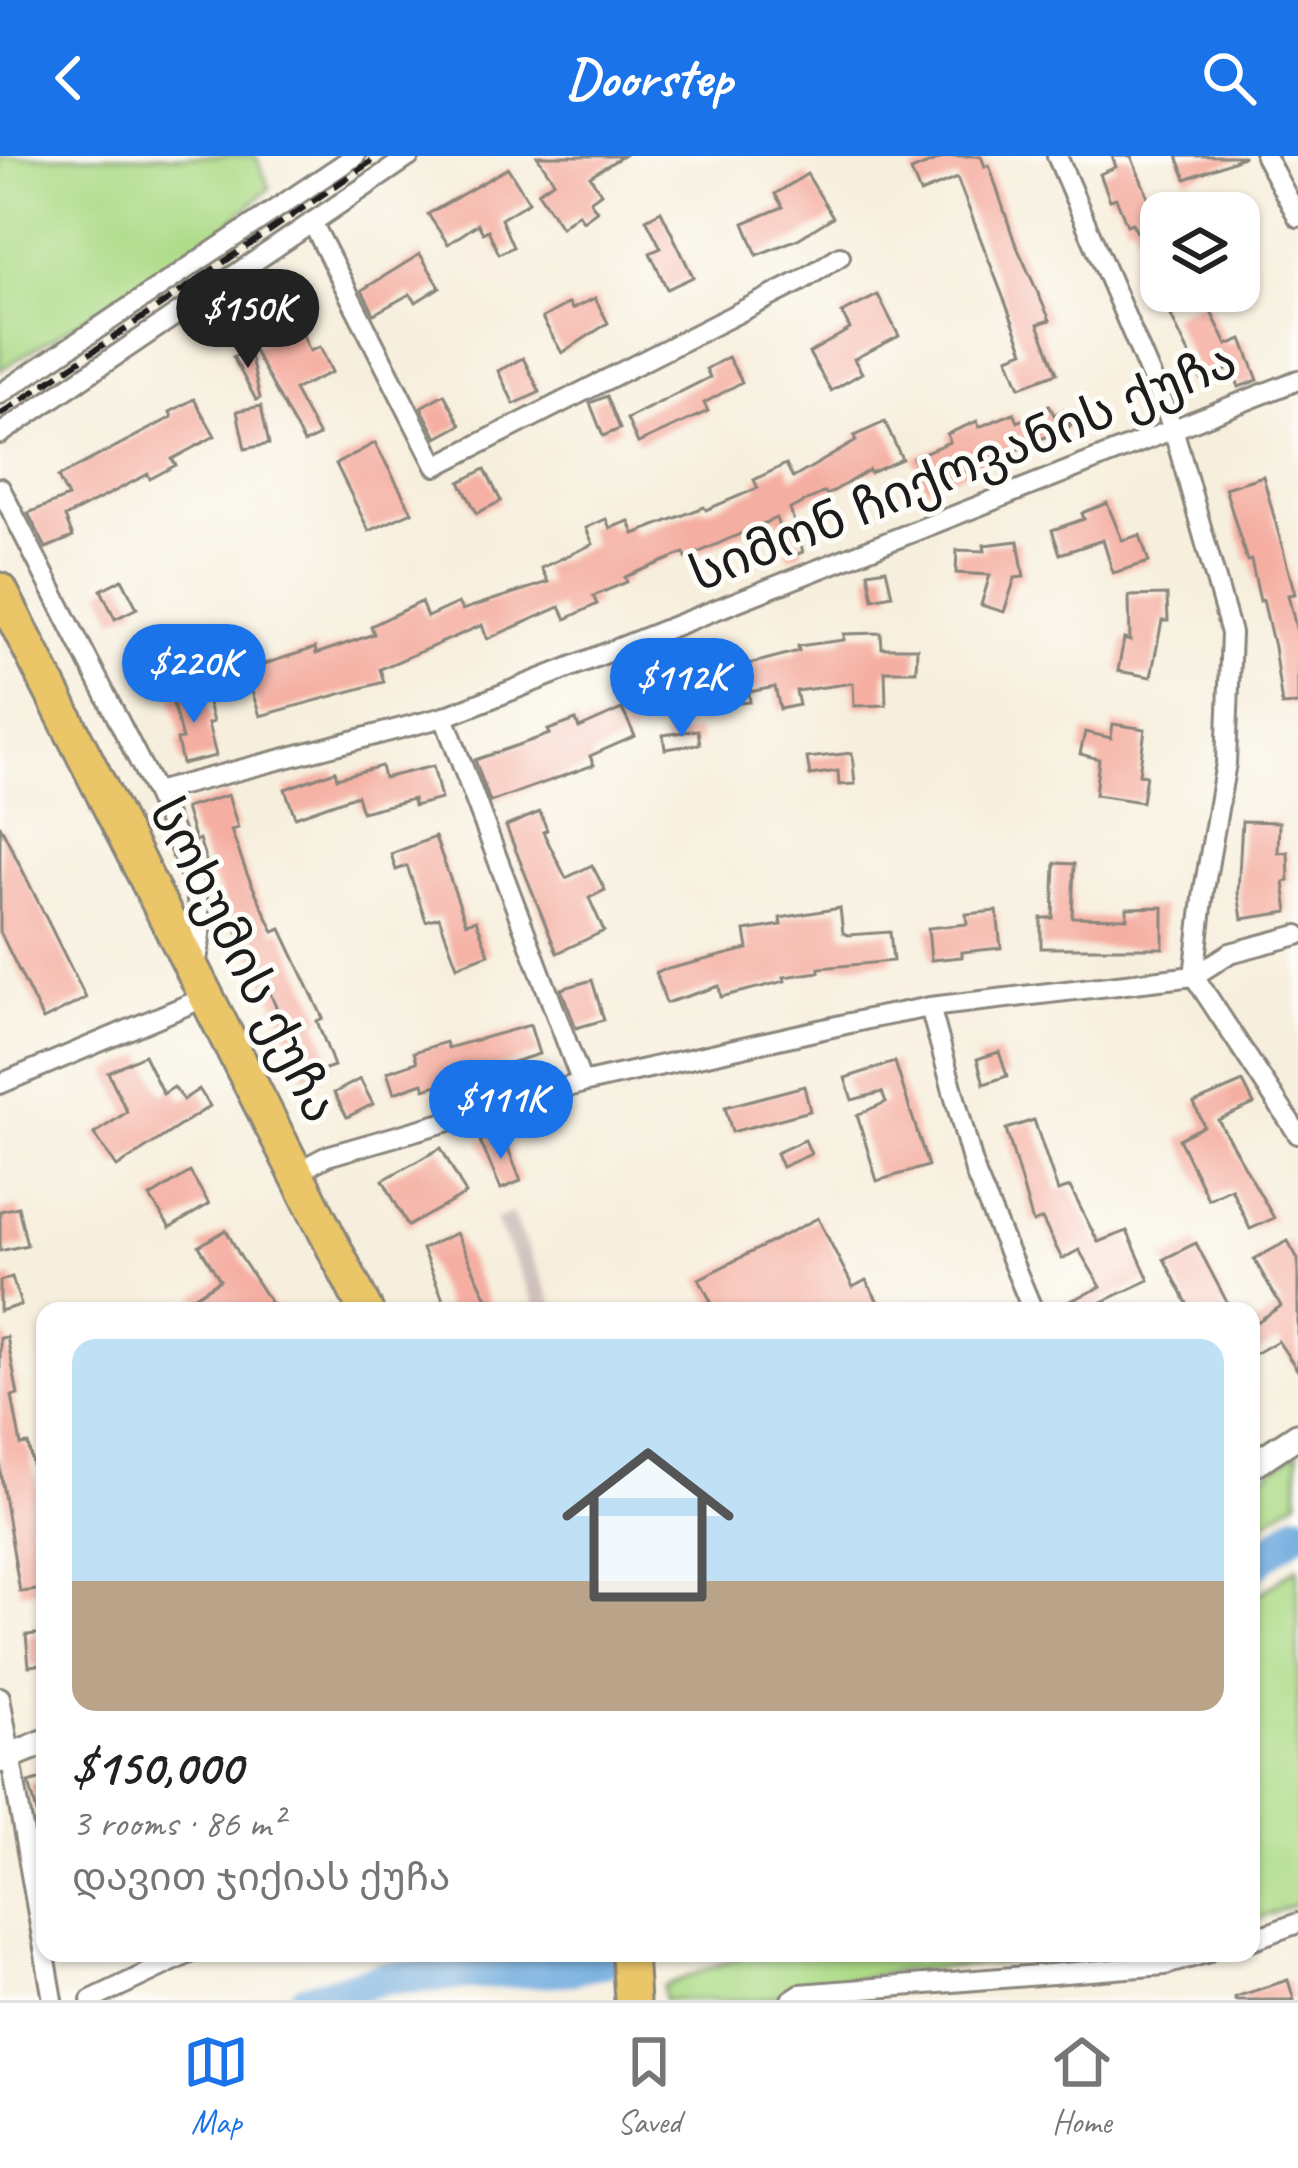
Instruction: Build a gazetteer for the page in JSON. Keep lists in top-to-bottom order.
{
  "streets": {
    "highway": ["სოხუმის ქუჩა"],
    "street": ["სიმონ ჩიქოვანის ქუჩა"]
  },
  "page": {
    "header": "Doorstep",
    "price": [
      "$150K",
      "$220K",
      "$112K",
      "$111K"
    ],
    "list": [
      {
        "name": "$150,000",
        "note": "3 rooms · 86 m² · დავით ჯიქიას ქუჩა"
      }
    ],
    "tabs": ["Map", "Saved", "Home"]
  }
}
